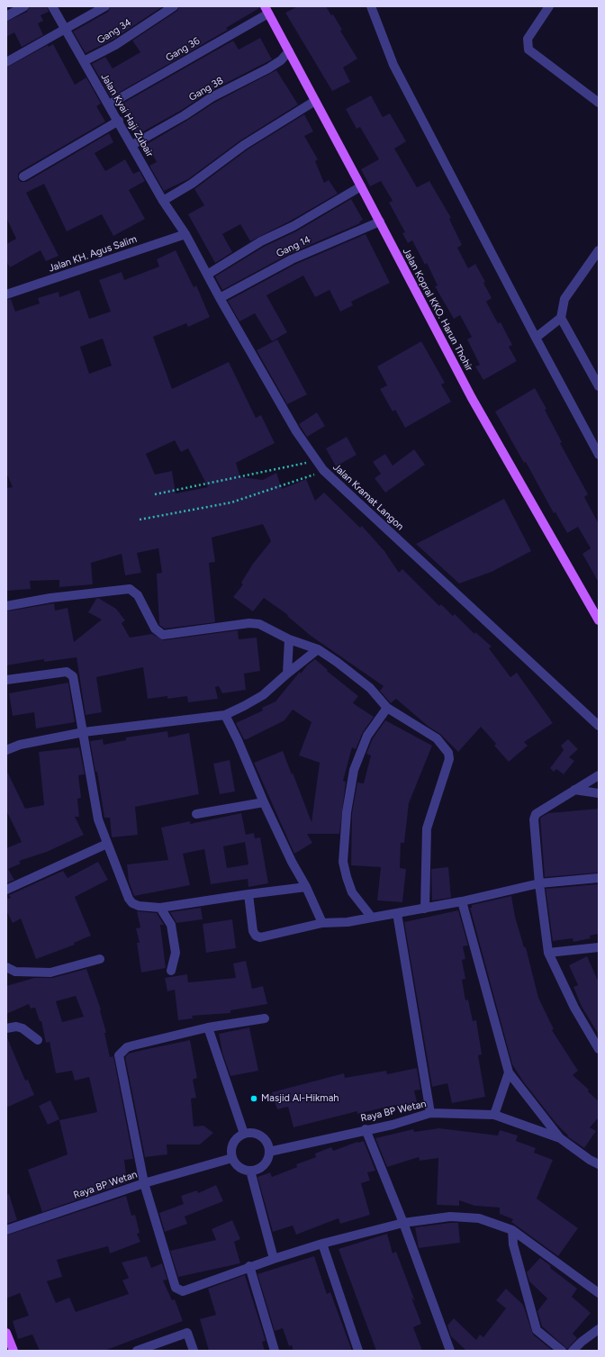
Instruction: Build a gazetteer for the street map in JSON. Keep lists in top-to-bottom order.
{
  "streets": {
    "main road": ["Jalan Kopral KKO. Harun Thohir"],
    "street": [
      "Gang 34",
      "Gang 36",
      "Gang 38",
      "Jalan Kyai Haji Zubair",
      "Gang 14",
      "Jalan KH. Agus Salim",
      "Jalan Kramat Langon",
      "Raya BP Wetan"
    ]
  },
  "crossings": [
    ["Gang 34", "Jalan Kyai Haji Zubair"],
    ["Gang 36", "Jalan Kyai Haji Zubair"],
    ["Gang 36", "Jalan Kopral KKO. Harun Thohir"],
    ["Gang 38", "Jalan Kyai Haji Zubair"],
    ["Gang 38", "Jalan Kopral KKO. Harun Thohir"],
    ["Jalan Kyai Haji Zubair", "Jalan KH. Agus Salim"],
    ["Jalan Kyai Haji Zubair", "Jalan Kramat Langon"],
    ["Gang 14", "Jalan Kopral KKO. Harun Thohir"],
    ["Gang 14", "Jalan Kramat Langon"],
    ["Jalan KH. Agus Salim", "Jalan Kramat Langon"]
  ],
  "places": ["Masjid Al-Hikmah"]
}
